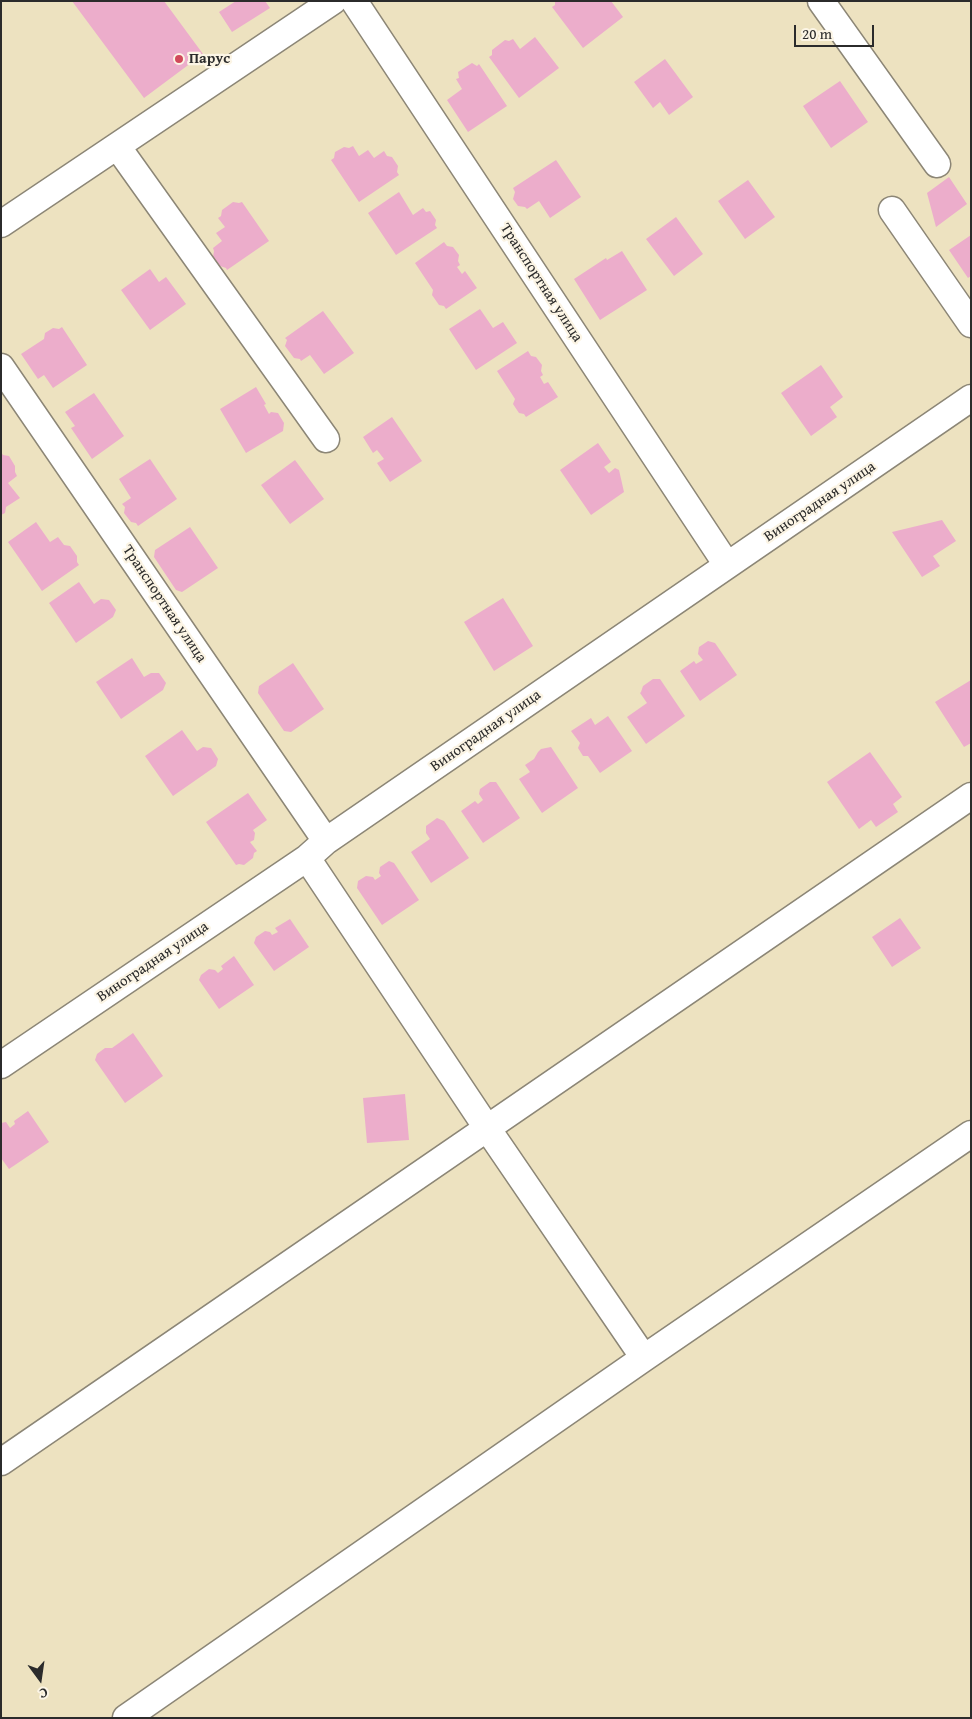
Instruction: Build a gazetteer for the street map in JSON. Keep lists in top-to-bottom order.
{
  "streets": {
    "street": ["Транспортная улица", "Виноградная улица"]
  },
  "crossings": [
    ["Транспортная улица", "Виноградная улица"]
  ],
  "places": ["Парус"],
  "scale_bar": "20 m",
  "north": "bottom"
}
